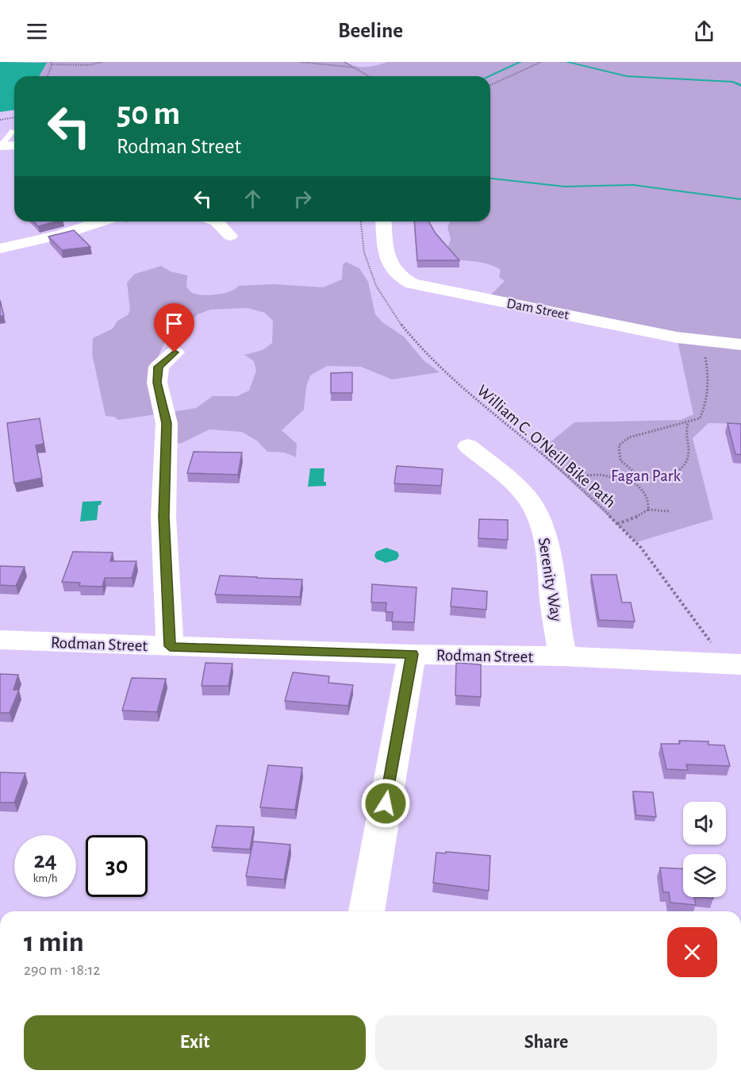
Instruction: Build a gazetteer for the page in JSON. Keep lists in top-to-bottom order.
{
  "streets": {
    "street": ["Dam Street", "Serenity Way", "Rodman Street"],
    "path": ["William C. O'Neill Bike Path"]
  },
  "crossings": [
    ["William C. O'Neill Bike Path", "Rodman Street"],
    ["Serenity Way", "Rodman Street"]
  ],
  "parks": ["Fagan Park"],
  "page": {
    "header": "Beeline",
    "turn": ["50 m", "Rodman Street"],
    "speed": "24 km/h",
    "limit": "30",
    "heading": ["1 min", "290 m · 18:12"],
    "buttons": ["Exit", "Share"]
  }
}
